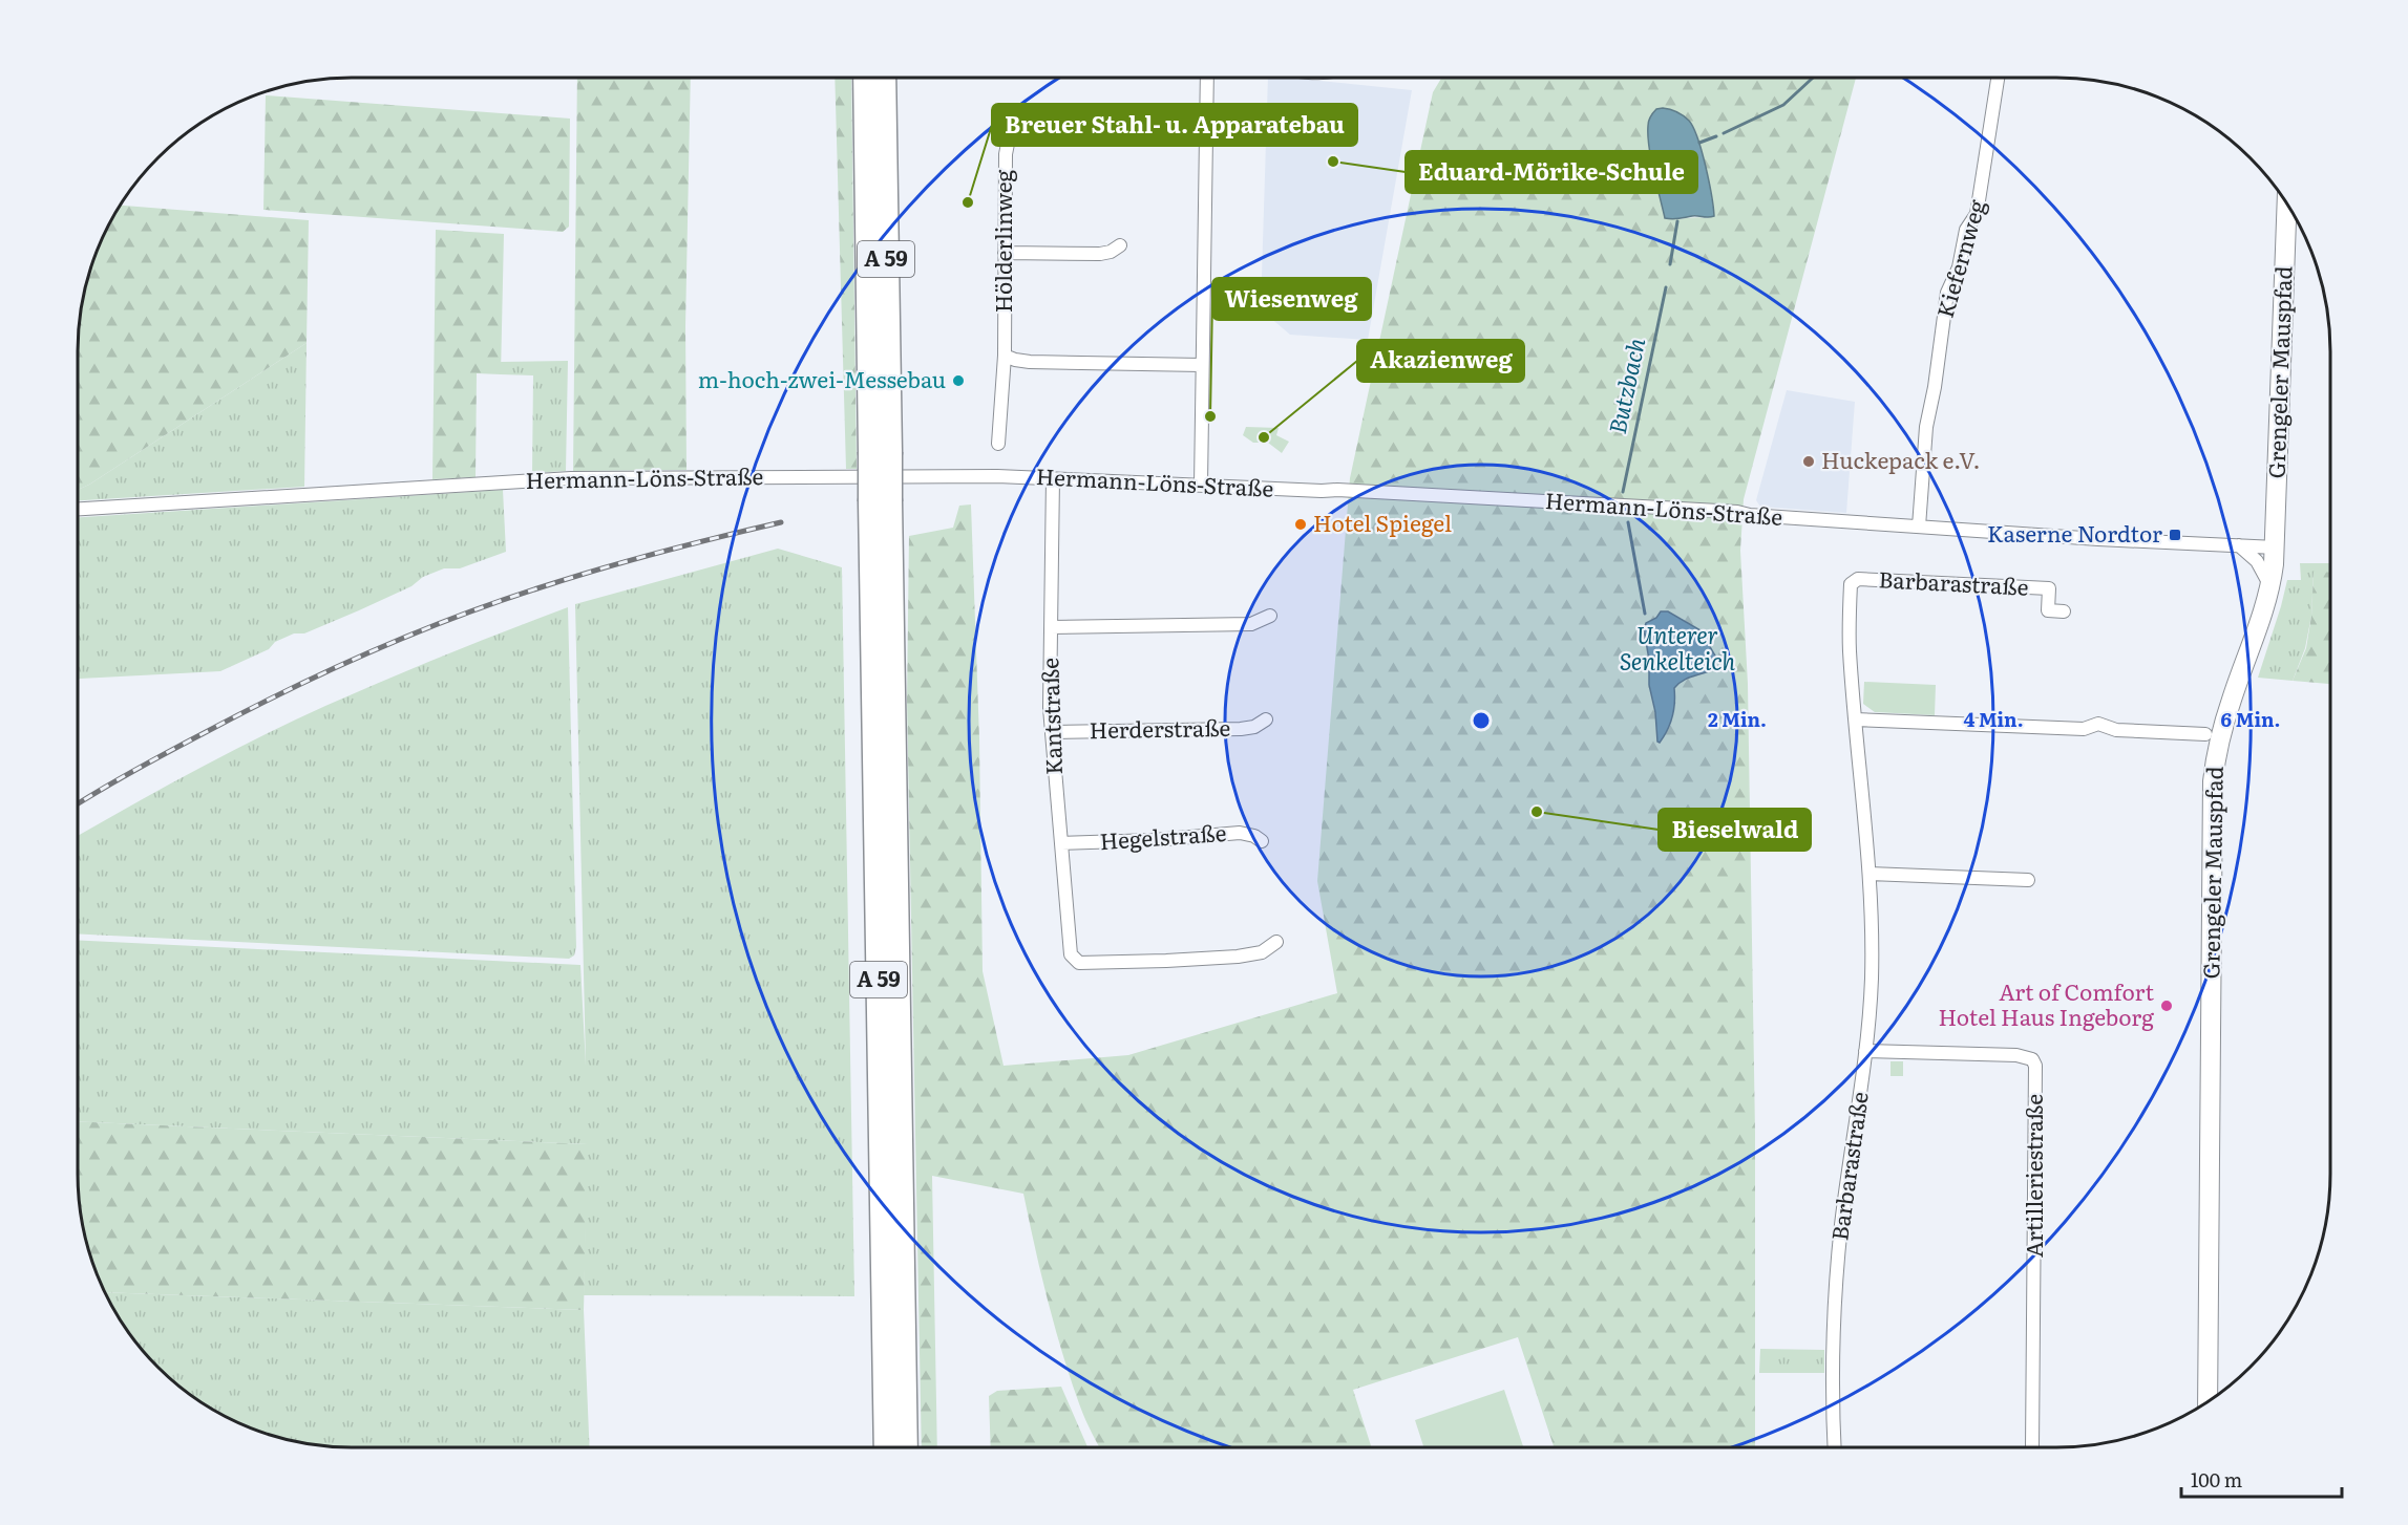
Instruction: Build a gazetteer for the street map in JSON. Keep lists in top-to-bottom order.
{
  "streets": {
    "highway": ["A 59"],
    "main road": ["Grengeler Mauspfad"],
    "street": [
      "Hölderlinweg",
      "Kiefernweg",
      "Hermann-Löns-Straße",
      "Barbarastraße",
      "Kantstraße",
      "Herderstraße",
      "Hegelstraße",
      "Artilleriestraße"
    ]
  },
  "crossings": [
    ["Kiefernweg", "Hermann-Löns-Straße"],
    ["Grengeler Mauspfad", "Hermann-Löns-Straße"],
    ["Hermann-Löns-Straße", "Kantstraße"],
    ["Barbarastraße", "Artilleriestraße"],
    ["Kantstraße", "Herderstraße"],
    ["Kantstraße", "Hegelstraße"]
  ],
  "water": ["Butzbach", "Unterer Senkelteich"],
  "places": {
    "other": [
      "Eduard-Mörike-Schule",
      "Breuer Stahl- u. Apparatebau",
      "m-hoch-zwei-Messebau",
      "Wiesenweg",
      "Akazienweg",
      "Huckepack e.V.",
      "Hotel Spiegel",
      "Bieselwald",
      "Art of Comfort Hotel Haus Ingeborg"
    ],
    "transit": ["Kaserne Nordtor"]
  },
  "scale_bar": "100 m",
  "rings": ["2 Min.", "4 Min.", "6 Min."]
}
